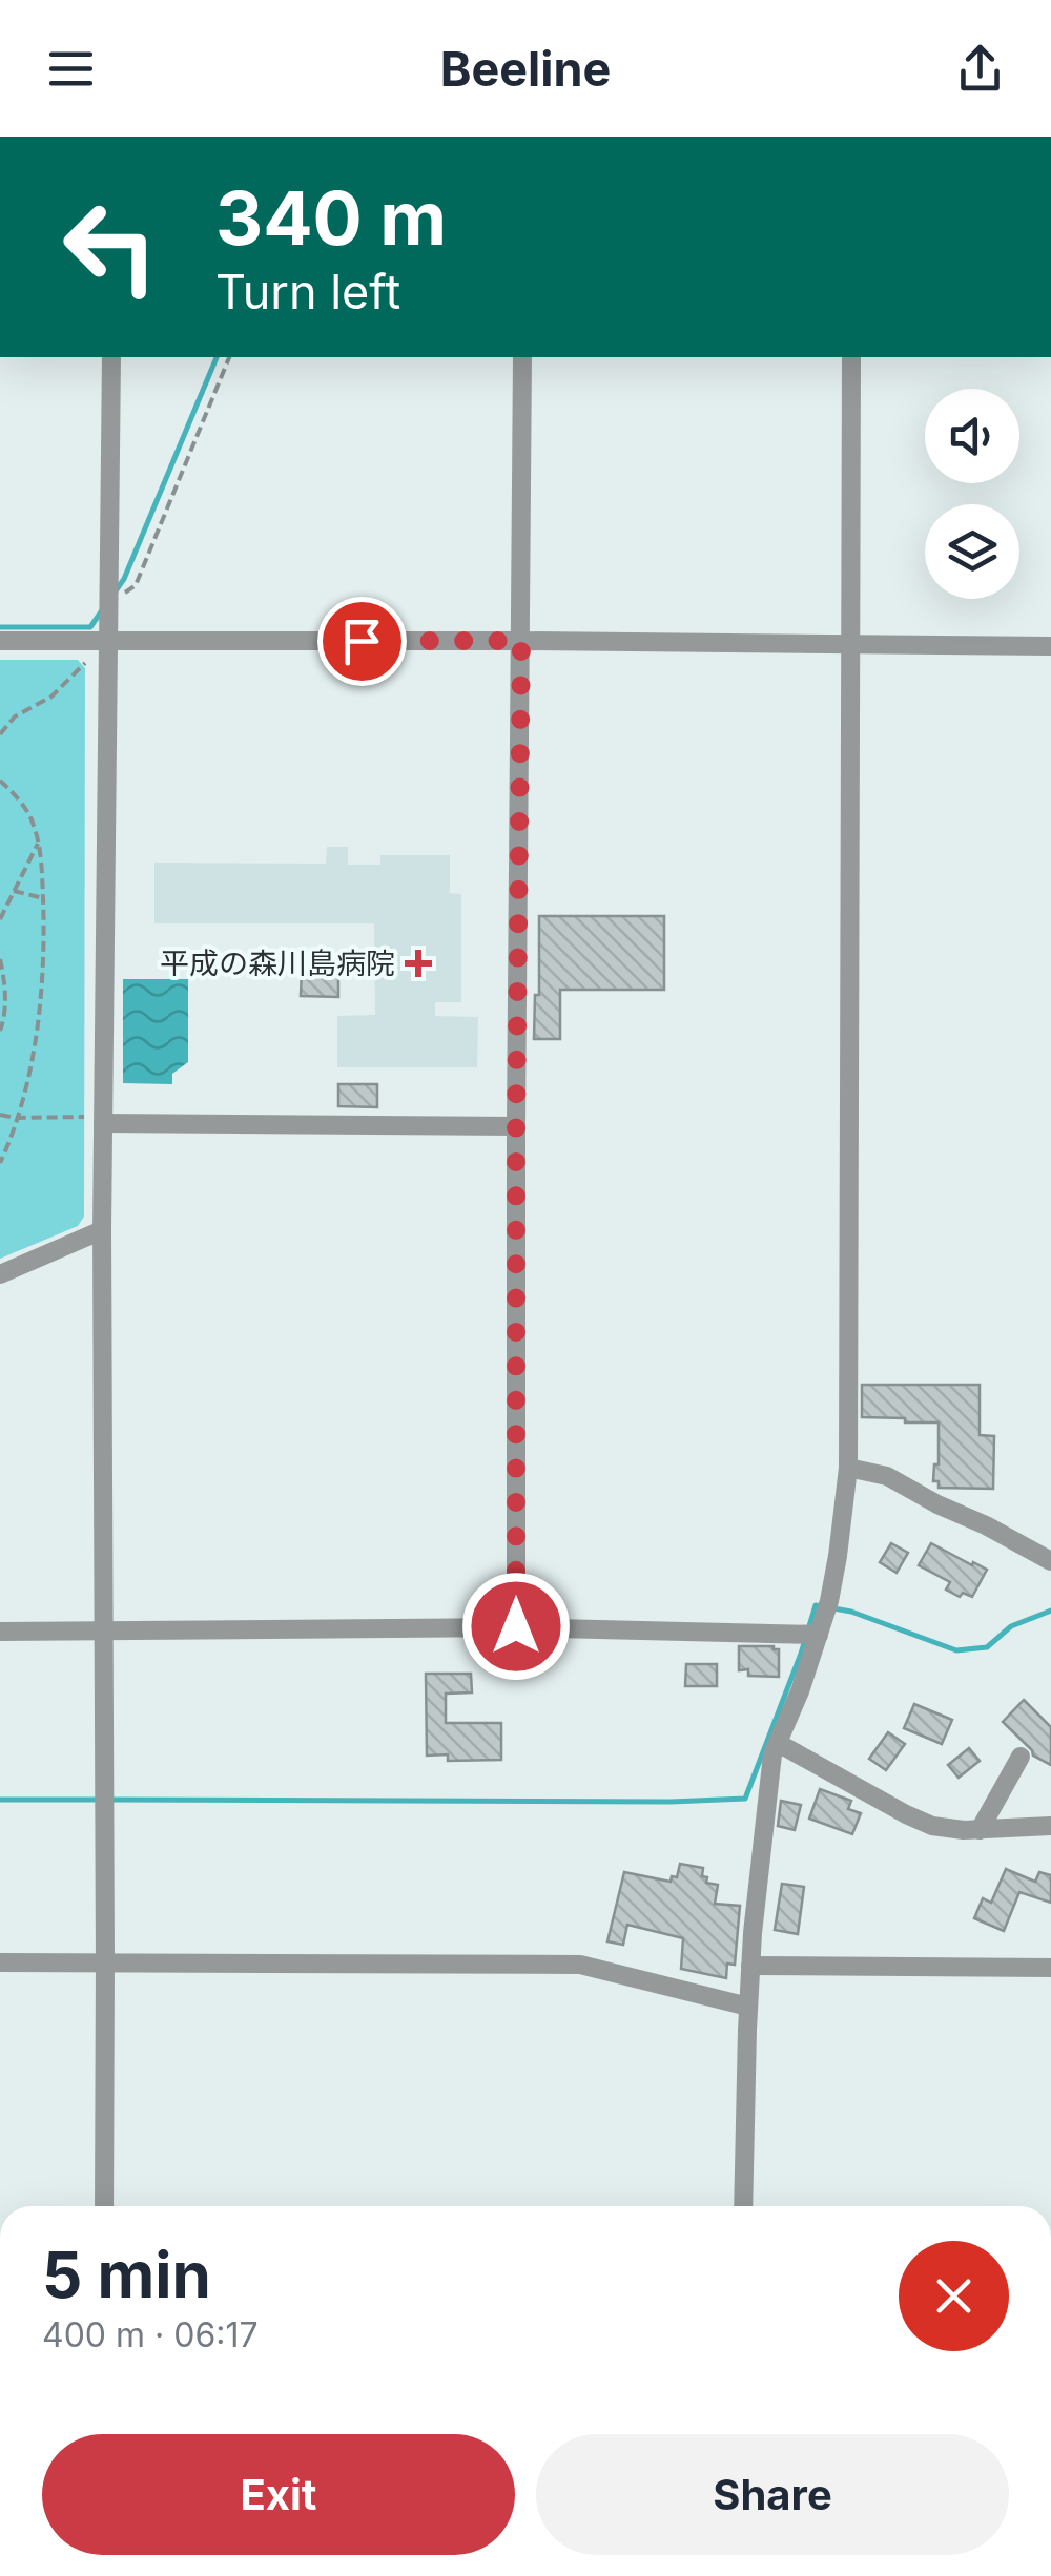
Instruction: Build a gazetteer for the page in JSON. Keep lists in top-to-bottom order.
{
  "places": {
    "health": ["平成の森川島病院"]
  },
  "page": {
    "header": "Beeline",
    "turn": ["340 m", "Turn left"],
    "heading": ["5 min", "400 m · 06:17"],
    "buttons": ["Exit", "Share"]
  }
}
